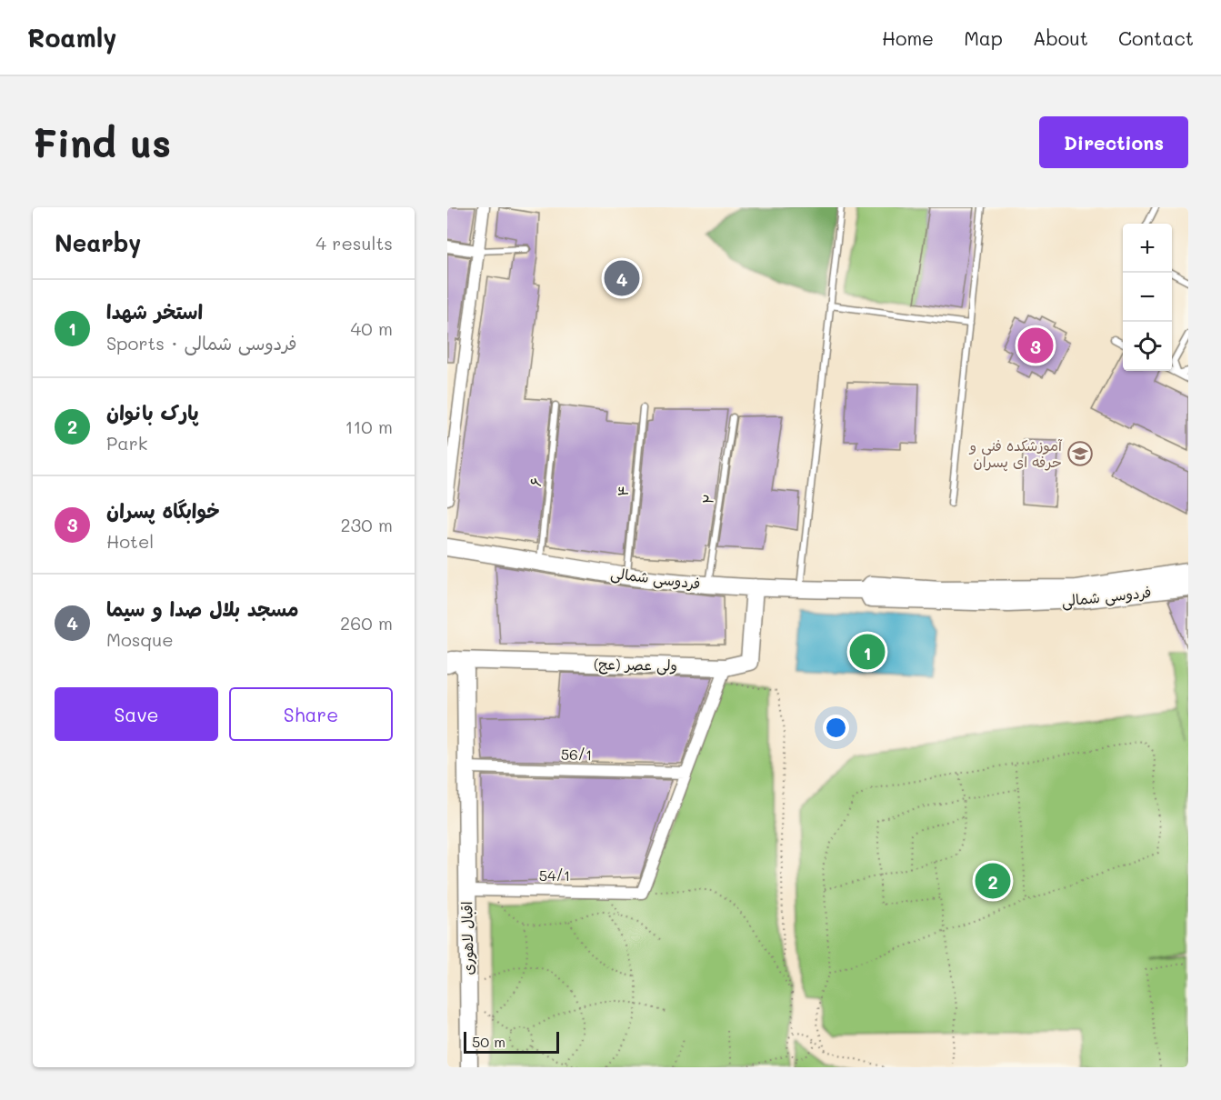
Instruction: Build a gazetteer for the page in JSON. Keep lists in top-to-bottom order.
{
  "streets": {
    "main road": ["فردوسی شمالی", "ولی عصر (عج)", "اقبال لاهوری"],
    "street": ["56/1", "54/1"],
    "lane": ["۶", "۴", "۲"]
  },
  "crossings": [
    ["۶", "فردوسی شمالی"],
    ["۴", "فردوسی شمالی"],
    ["۲", "فردوسی شمالی"],
    ["فردوسی شمالی", "ولی عصر (عج)"],
    ["ولی عصر (عج)", "اقبال لاهوری"],
    ["56/1", "اقبال لاهوری"],
    ["54/1", "اقبال لاهوری"]
  ],
  "places": {
    "school or university": ["آموزشکده فنی و حرفه ای پسران"]
  },
  "scale_bar": "50 m",
  "page": {
    "header": "Roamly",
    "nav": [
      "Home",
      "Map",
      "About",
      "Contact"
    ],
    "buttons": [
      "Directions",
      ["Save", "Share"]
    ],
    "title": "Find us",
    "heading": ["Nearby", "4 results"],
    "map_buttons": ["+", "−"],
    "pins": [
      "4",
      "3",
      "1",
      "2"
    ],
    "list": [
      {
        "mark": "1",
        "name": "استخر شهدا",
        "note": "Sports · فردوسی شمالی",
        "value": "40 m"
      },
      {
        "mark": "2",
        "name": "پارک بانوان",
        "note": "Park",
        "value": "110 m"
      },
      {
        "mark": "3",
        "name": "خوابگاه پسران",
        "note": "Hotel",
        "value": "230 m"
      },
      {
        "mark": "4",
        "name": "مسجد بلال صدا و سیما",
        "note": "Mosque",
        "value": "260 m"
      }
    ],
    "scale": "50 m"
  }
}
